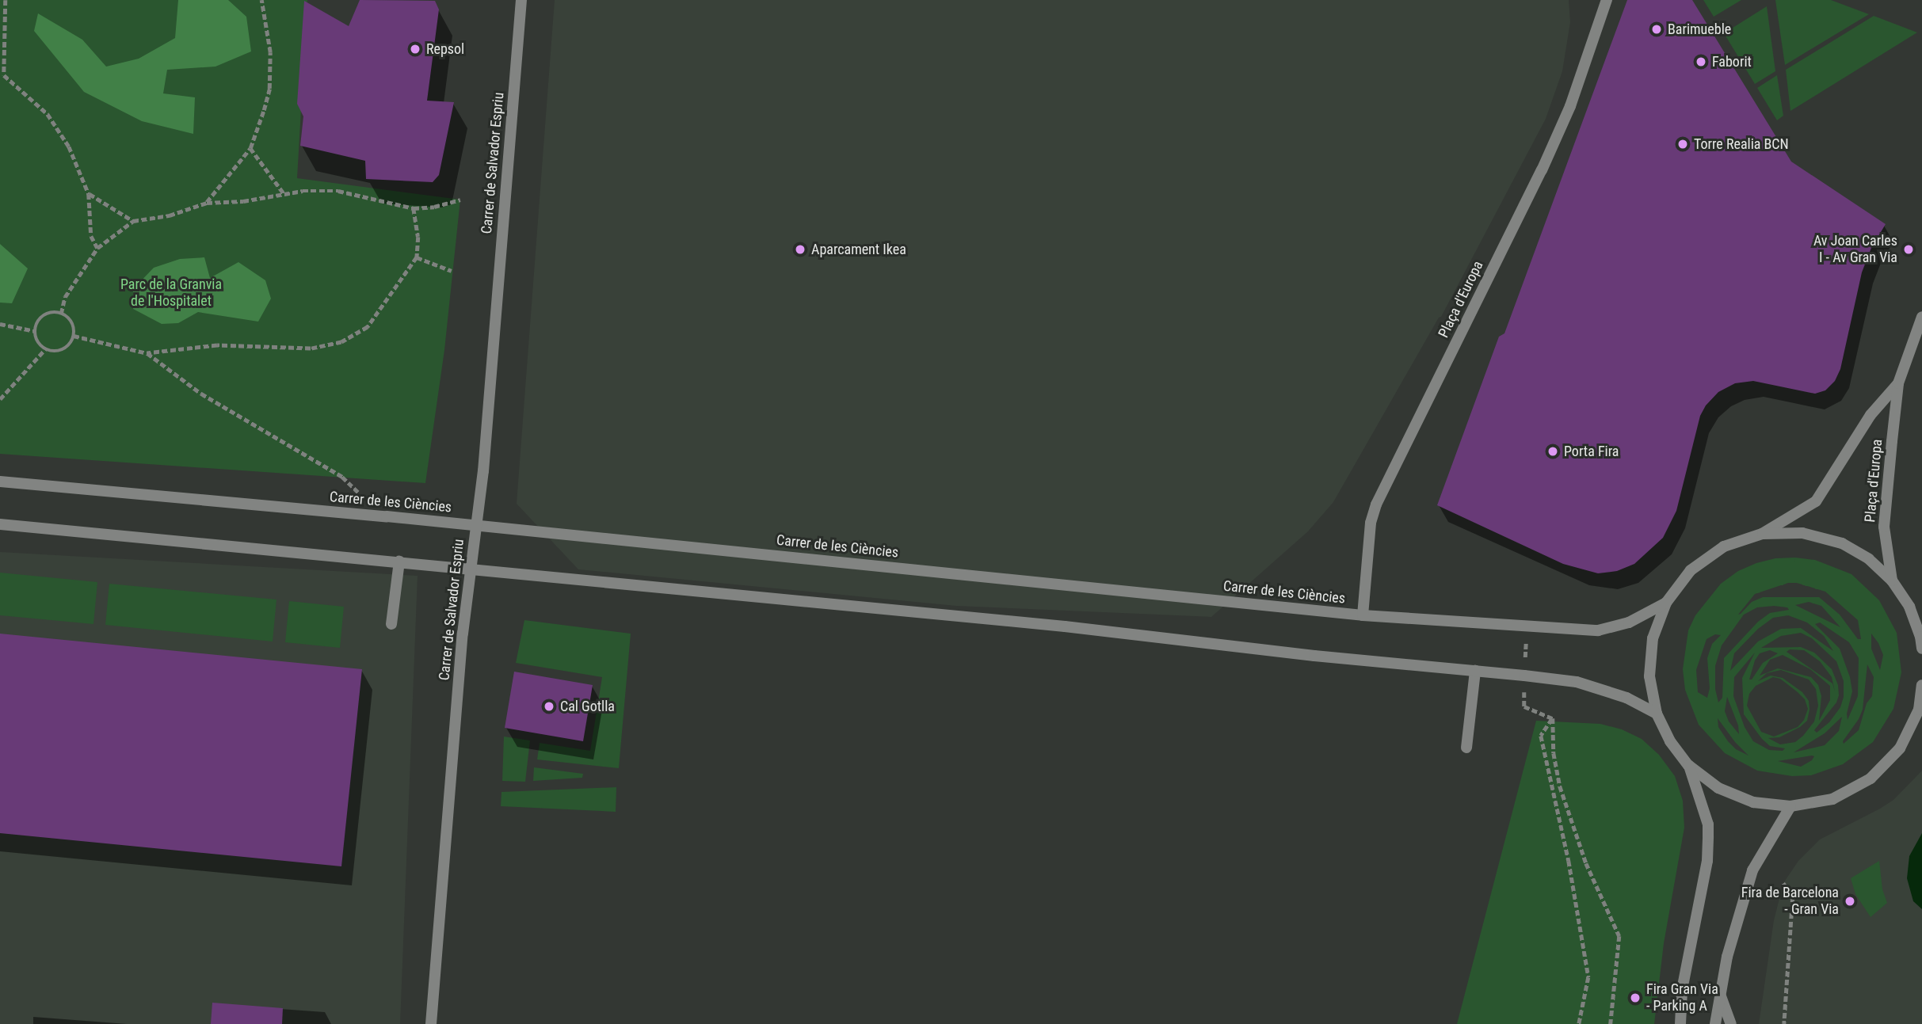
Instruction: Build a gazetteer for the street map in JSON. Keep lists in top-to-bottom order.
{
  "streets": {
    "street": ["Carrer de Salvador Espriu", "Plaça d'Europa", "Carrer de les Ciències"]
  },
  "crossings": [
    ["Carrer de Salvador Espriu", "Carrer de les Ciències"],
    ["Plaça d'Europa", "Carrer de les Ciències"]
  ],
  "parks": ["Parc de la Granvia de l'Hospitalet"],
  "places": [
    "Barimueble",
    "Repsol",
    "Faborit",
    "Torre Realia BCN",
    "Aparcament Ikea",
    "Av Joan Carles I - Av Gran Via",
    "Porta Fira",
    "Cal Gotlla",
    "Fira de Barcelona - Gran Via",
    "Fira Gran Via - Parking A"
  ]
}
